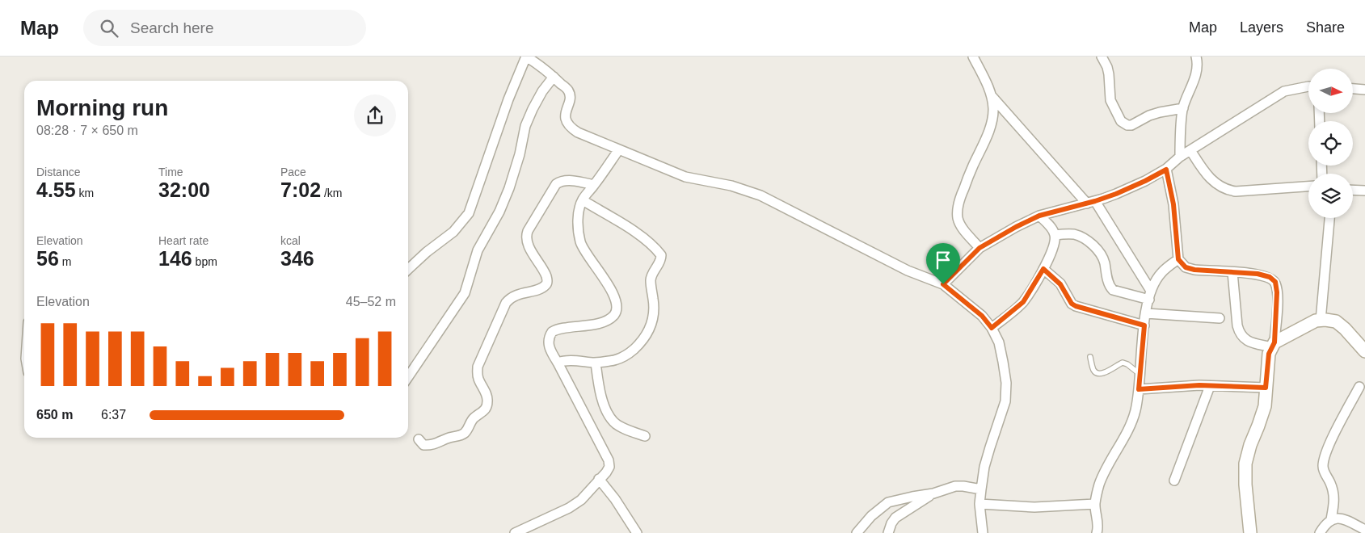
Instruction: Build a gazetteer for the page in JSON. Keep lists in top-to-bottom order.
{
  "north": "right",
  "page": {
    "header": "Map",
    "search": "Search here",
    "nav": ["Map", "Layers", "Share"],
    "heading": ["Morning run", "08:28 · 7 × 650 m"],
    "stats": [
      ["Distance", "4.55 km"],
      ["Time", "32:00"],
      ["Pace", "7:02 /km"],
      ["Elevation", "56 m"],
      ["Heart rate", "146 bpm"],
      ["kcal", "346"]
    ],
    "chart": ["Elevation", "45–52 m"],
    "list": [
      {
        "name": "650 m",
        "note": "6:37"
      }
    ]
  }
}
